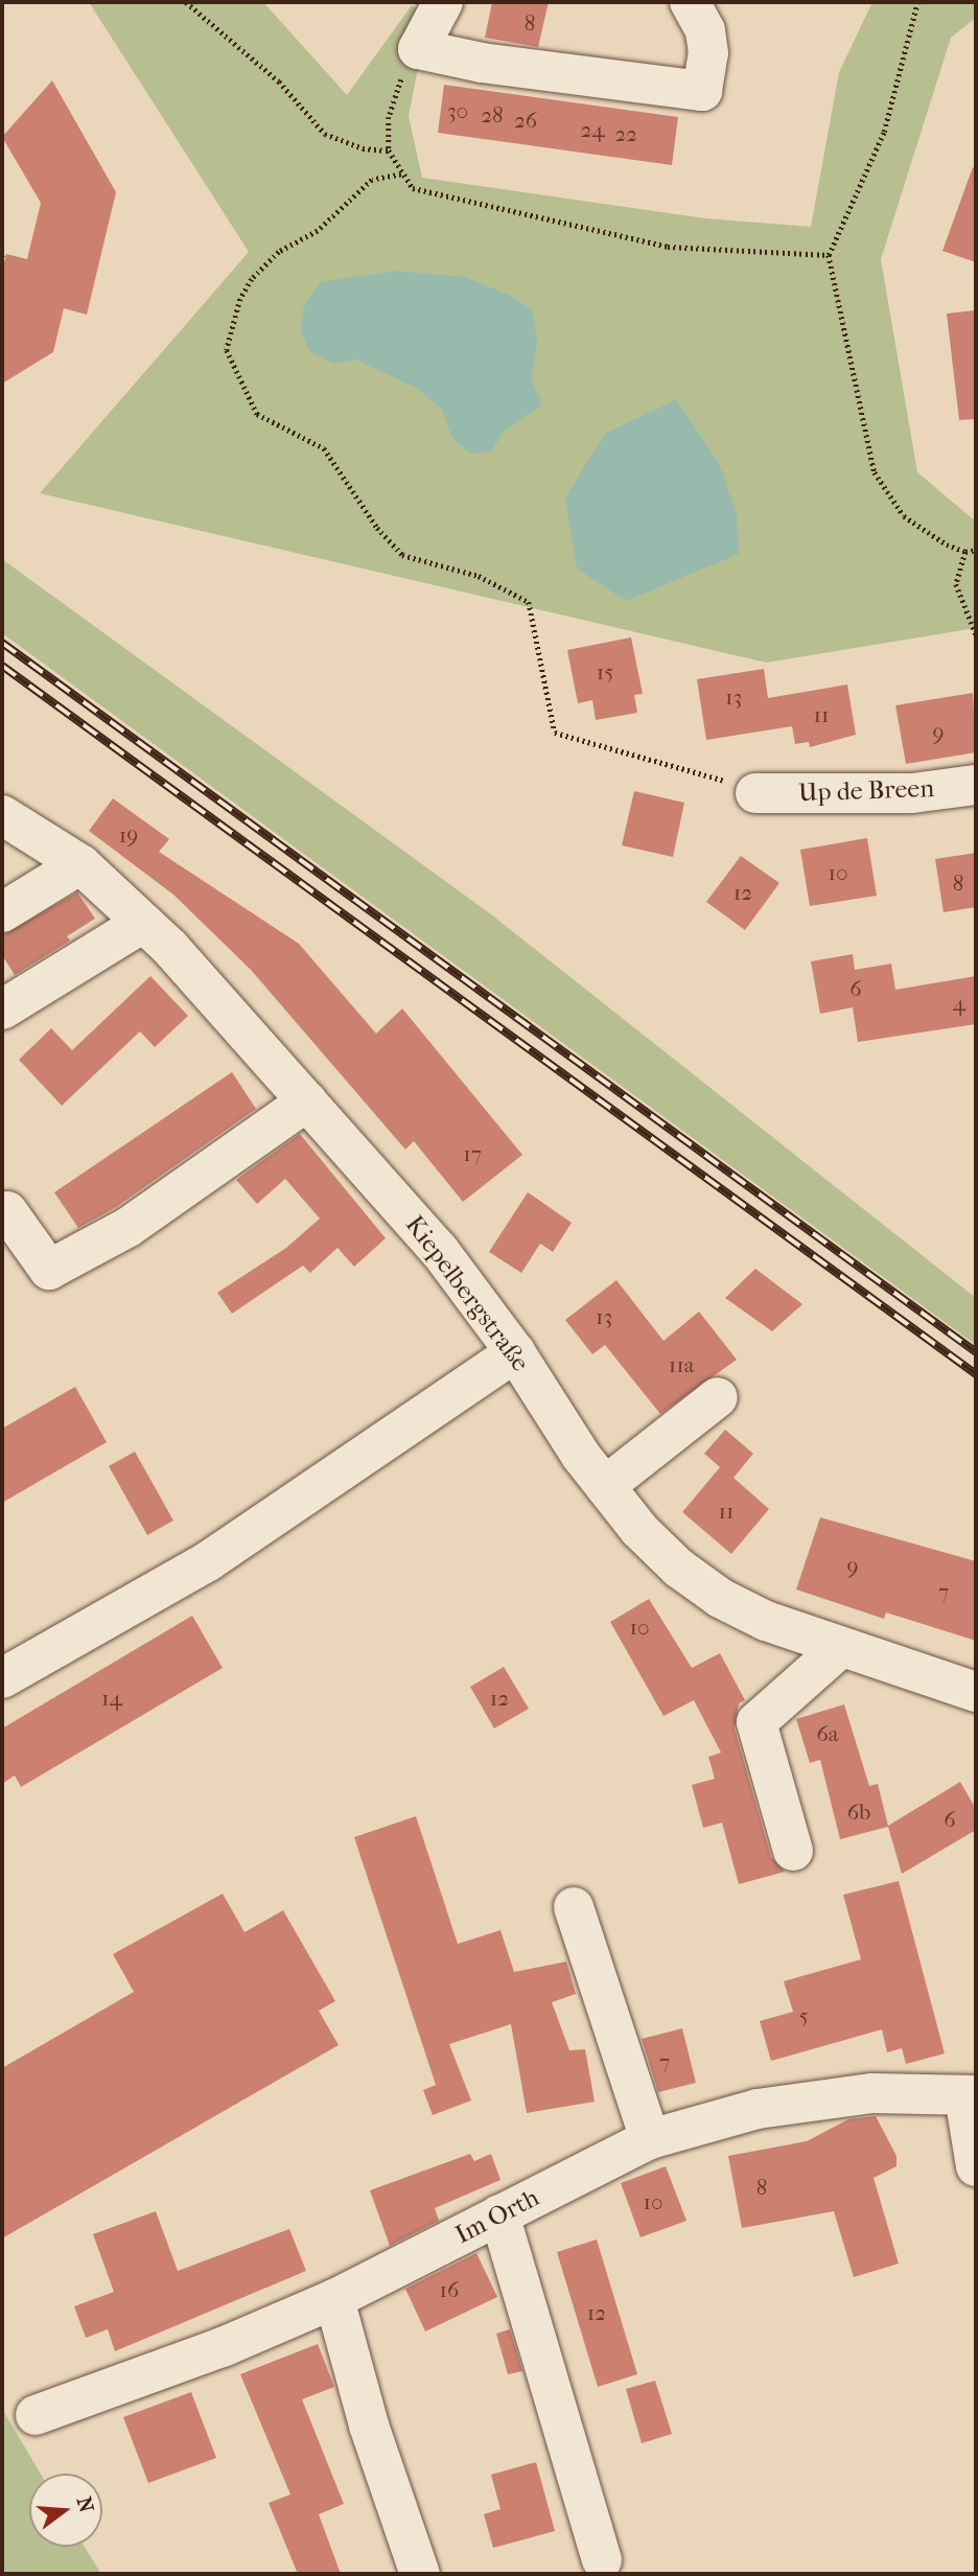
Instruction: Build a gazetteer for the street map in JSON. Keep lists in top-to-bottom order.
{
  "streets": {
    "street": ["Up de Breen", "Kiepelbergstraße", "Im Orth"]
  },
  "house_numbers": [
    "8",
    "30",
    "28",
    "26",
    "24",
    "22",
    "15",
    "13",
    "11",
    "9",
    "19",
    "10",
    "8",
    "12",
    "6",
    "4",
    "17",
    "13",
    "11a",
    "11",
    "9",
    "7",
    "10",
    "14",
    "12",
    "6a",
    "6b",
    "6",
    "5",
    "7",
    "8",
    "10",
    "16",
    "12"
  ],
  "north": "right"
}
